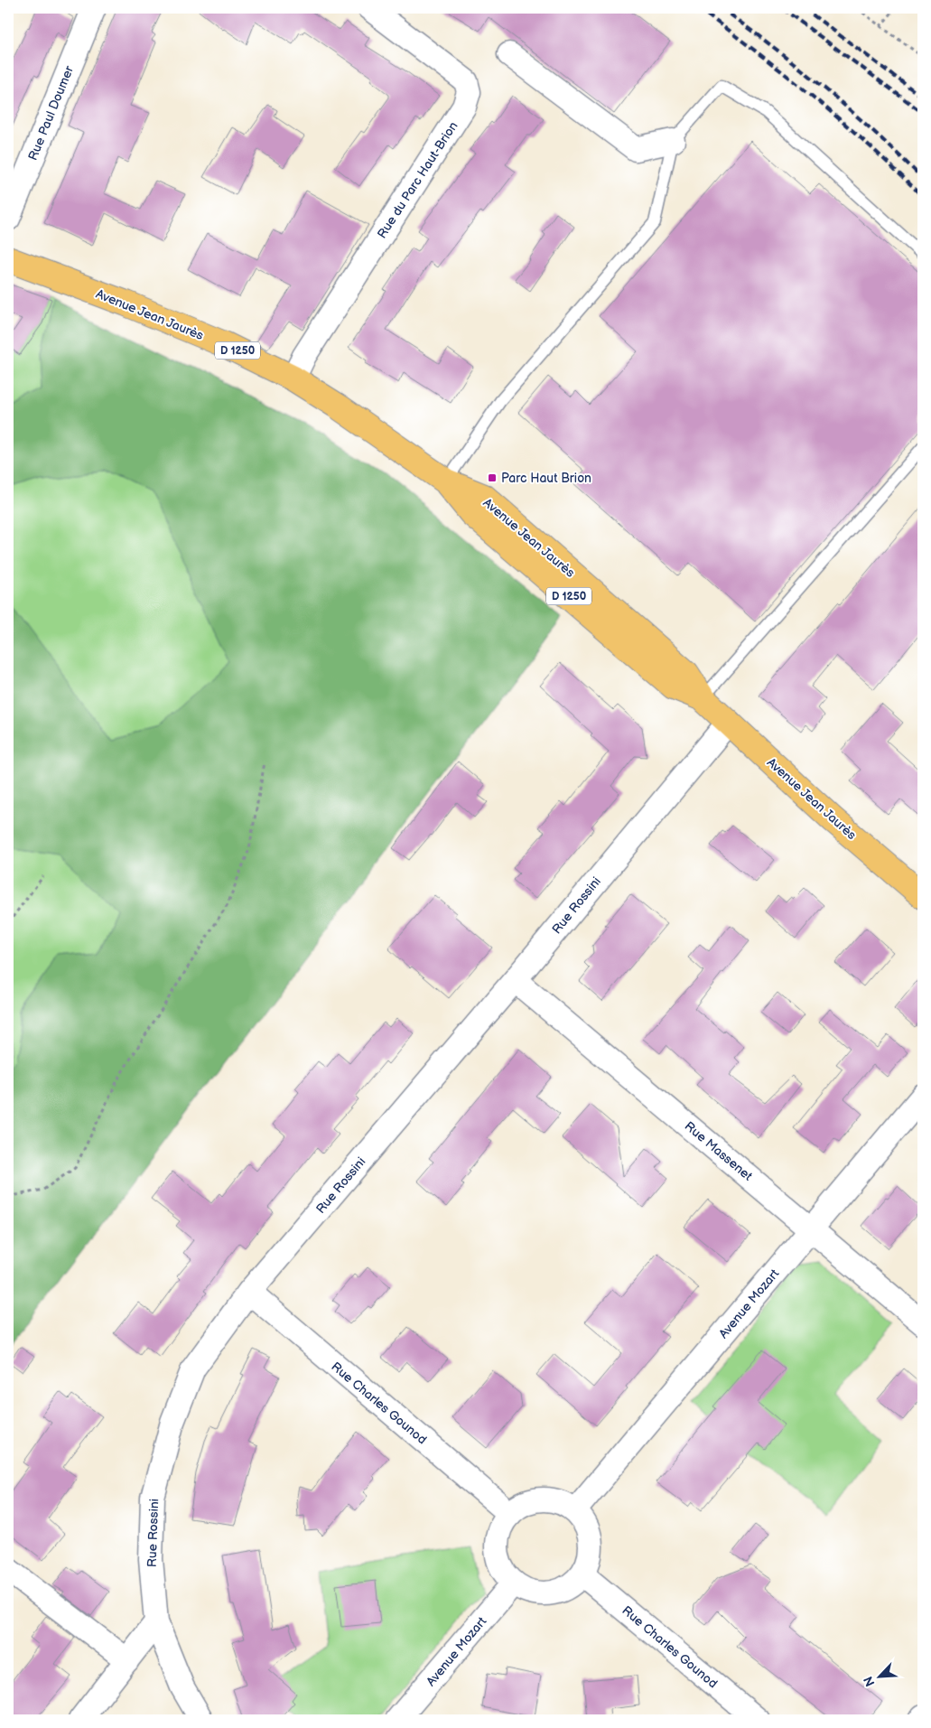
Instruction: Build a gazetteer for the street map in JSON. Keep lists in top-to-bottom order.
{
  "streets": {
    "main road": ["Avenue Jean Jaurès", "D 1250"],
    "street": [
      "Rue Paul Doumer",
      "Rue du Parc Haut-Brion",
      "Rue Rossini",
      "Rue Massenet",
      "Avenue Mozart",
      "Rue Charles Gounod"
    ]
  },
  "crossings": [
    ["Rue du Parc Haut-Brion", "Avenue Jean Jaurès"],
    ["Avenue Jean Jaurès", "Rue Rossini"],
    ["Rue Rossini", "Rue Massenet"],
    ["Rue Rossini", "Rue Charles Gounod"],
    ["Rue Massenet", "Avenue Mozart"],
    ["Avenue Mozart", "Rue Charles Gounod"]
  ],
  "places": {
    "transit": ["Parc Haut Brion"]
  },
  "north": "bottom left"
}
